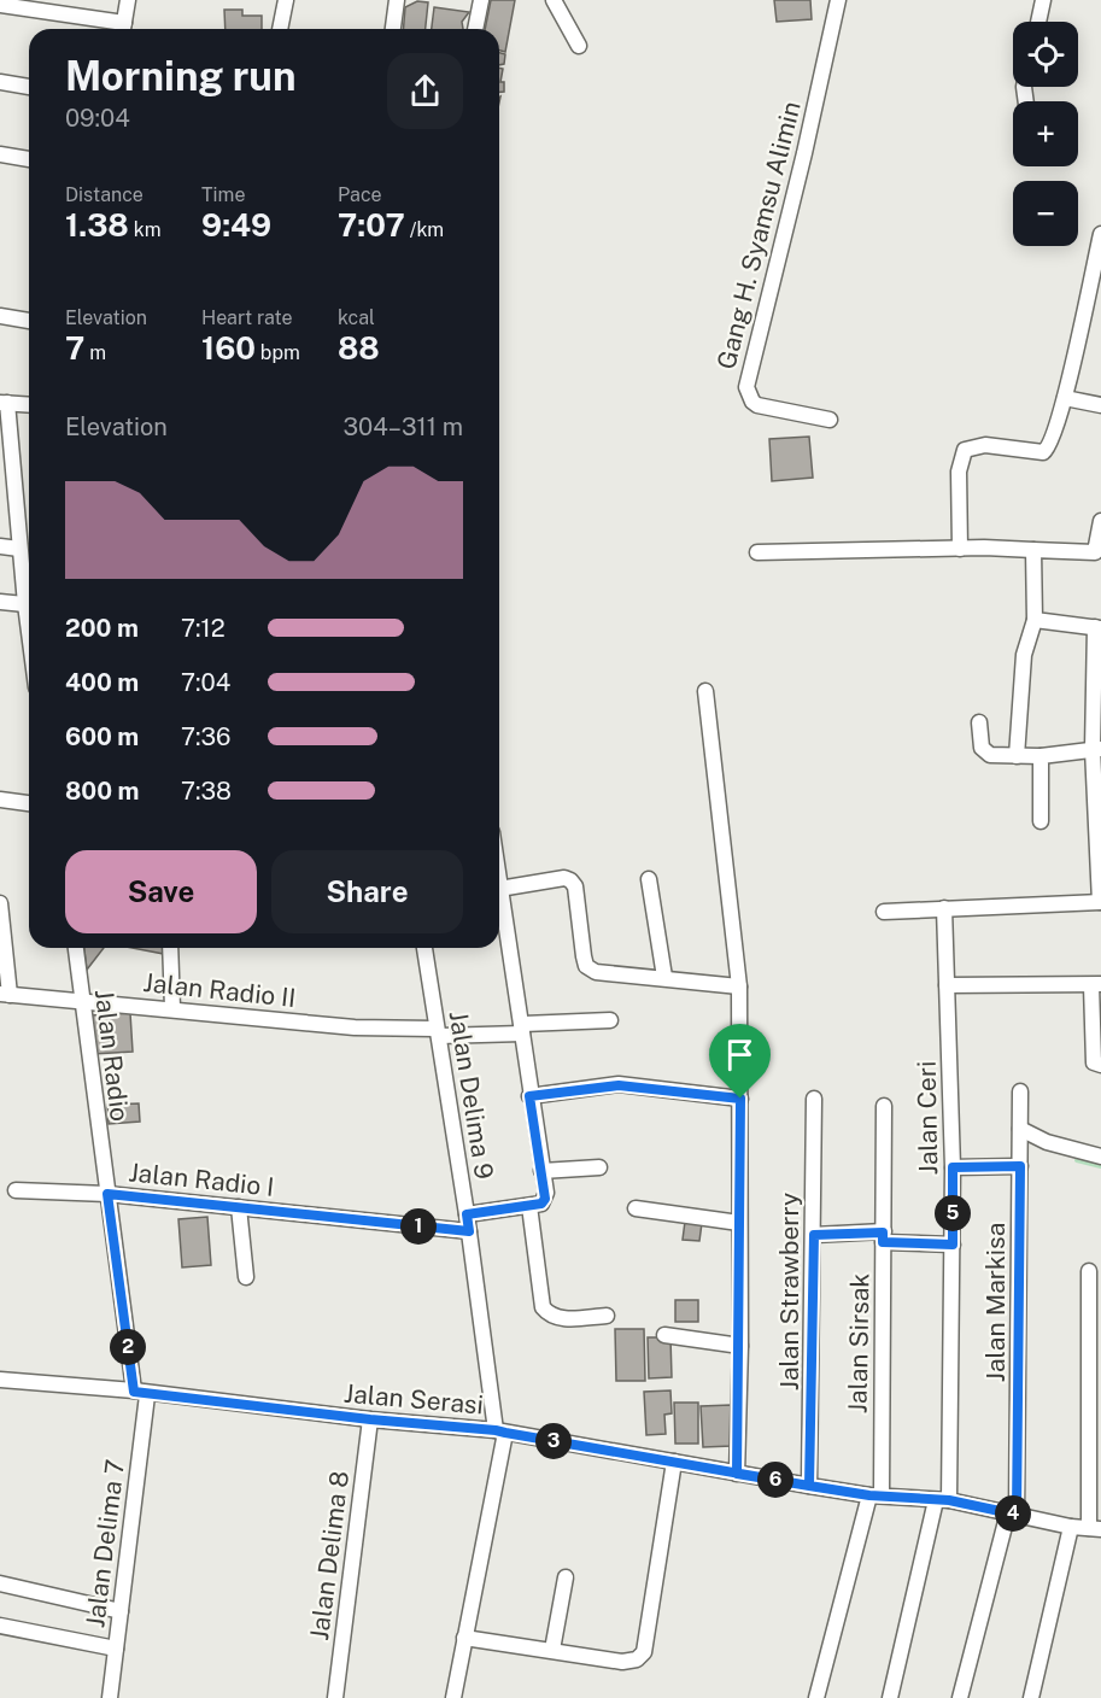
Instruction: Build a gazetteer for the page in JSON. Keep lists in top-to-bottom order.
{
  "streets": {
    "street": [
      "Gang H. Syamsu Alimin",
      "Jalan Radio II",
      "Jalan Radio",
      "Jalan Delima 9",
      "Jalan Ceri",
      "Jalan Radio I",
      "Jalan Strawberry",
      "Jalan Markisa",
      "Jalan Sirsak",
      "Jalan Serasi",
      "Jalan Delima 7",
      "Jalan Delima 8"
    ]
  },
  "crossings": [
    ["Jalan Radio II", "Jalan Radio"],
    ["Jalan Radio II", "Jalan Delima 9"],
    ["Jalan Radio", "Jalan Radio I"],
    ["Jalan Radio", "Jalan Serasi"],
    ["Jalan Radio", "Jalan Delima 7"],
    ["Jalan Delima 9", "Jalan Radio I"],
    ["Jalan Delima 9", "Jalan Serasi"],
    ["Jalan Ceri", "Jalan Serasi"],
    ["Jalan Strawberry", "Jalan Serasi"],
    ["Jalan Markisa", "Jalan Serasi"],
    ["Jalan Sirsak", "Jalan Serasi"],
    ["Jalan Serasi", "Jalan Delima 7"],
    ["Jalan Serasi", "Jalan Delima 8"]
  ],
  "page": {
    "map_buttons": ["+", "−"],
    "heading": ["Morning run", "09:04"],
    "stats": [
      ["Distance", "1.38 km"],
      ["Time", "9:49"],
      ["Pace", "7:07 /km"],
      ["Elevation", "7 m"],
      ["Heart rate", "160 bpm"],
      ["kcal", "88"]
    ],
    "chart": ["Elevation", "304–311 m"],
    "list": [
      {
        "name": "200 m",
        "note": "7:12"
      },
      {
        "name": "400 m",
        "note": "7:04"
      },
      {
        "name": "600 m",
        "note": "7:36"
      },
      {
        "name": "800 m",
        "note": "7:38"
      }
    ],
    "buttons": ["Save", "Share"],
    "pins": [
      "5",
      "1",
      "2",
      "3",
      "6",
      "4"
    ]
  }
}
